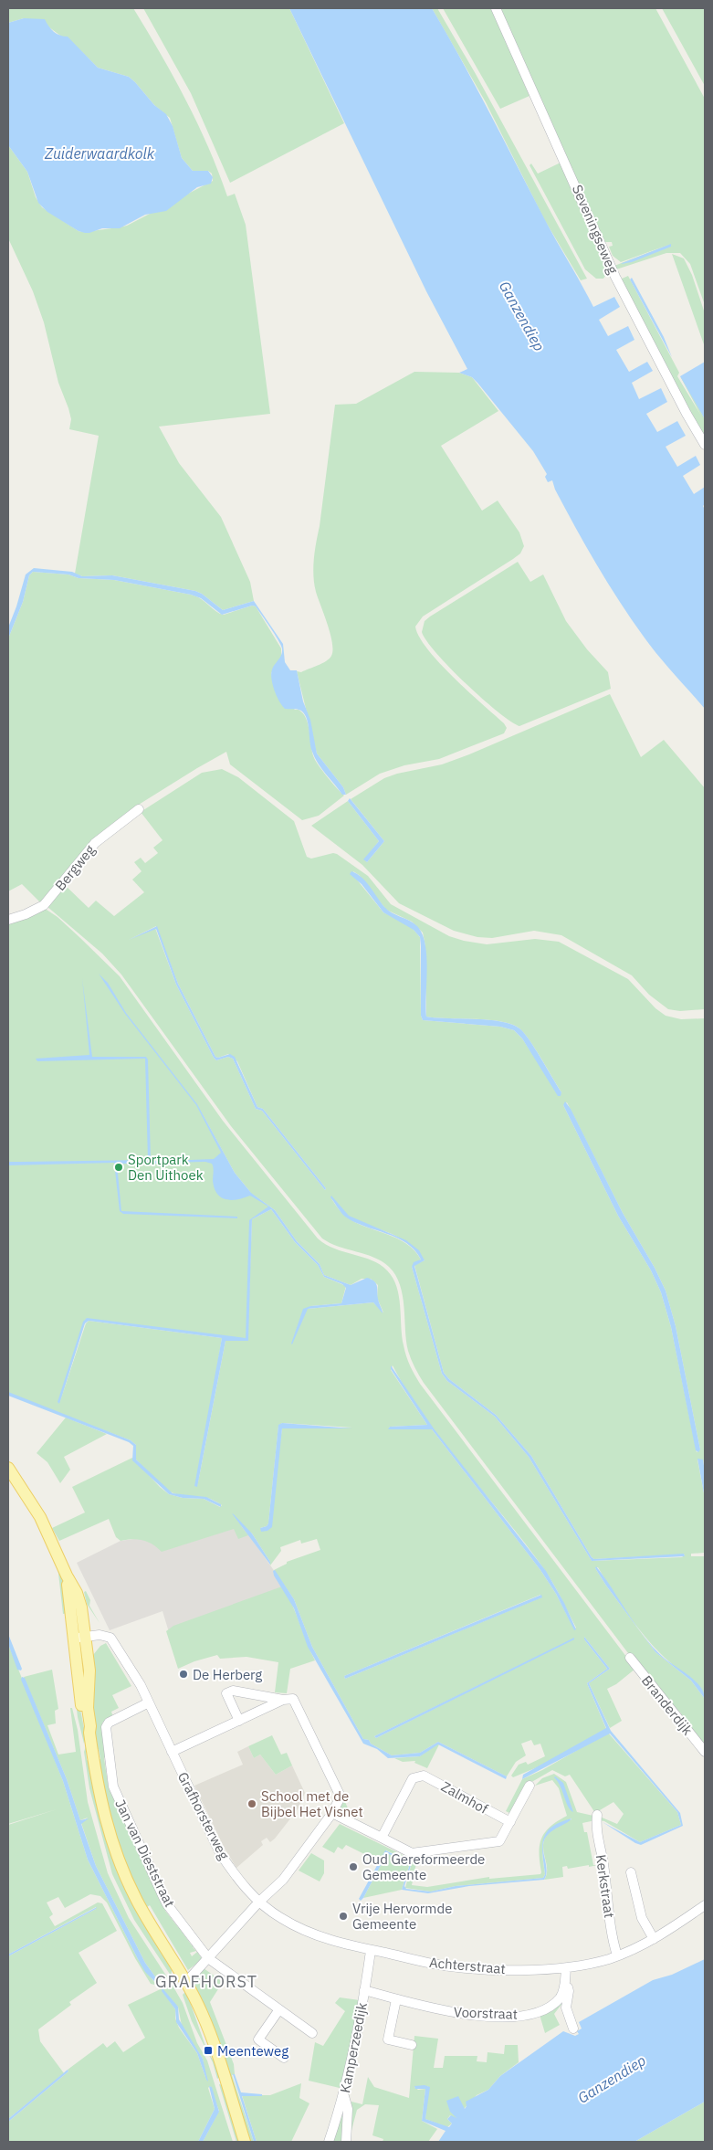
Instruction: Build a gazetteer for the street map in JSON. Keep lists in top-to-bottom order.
{
  "streets": {
    "street": [
      "Seveningseweg",
      "Bergweg",
      "Branderdijk",
      "Zalmhof",
      "Grafhorsterweg",
      "Jan van Dieststraat",
      "Kerkstraat",
      "Achterstraat",
      "Voorstraat",
      "Kamperzeedijk"
    ]
  },
  "crossings": [
    ["Grafhorsterweg", "Jan van Dieststraat"],
    ["Grafhorsterweg", "Achterstraat"],
    ["Grafhorsterweg", "Kamperzeedijk"],
    ["Achterstraat", "Voorstraat"],
    ["Achterstraat", "Kamperzeedijk"],
    ["Voorstraat", "Kamperzeedijk"]
  ],
  "districts": ["GRAFHORST"],
  "water": ["Zuiderwaardkolk", "Ganzendiep"],
  "places": {
    "other": [
      "Sportpark Den Uithoek",
      "De Herberg",
      "School met de Bijbel Het Visnet",
      "Oud Gereformeerde Gemeente",
      "Vrije Hervormde Gemeente"
    ],
    "transit": ["Meenteweg"]
  }
}
